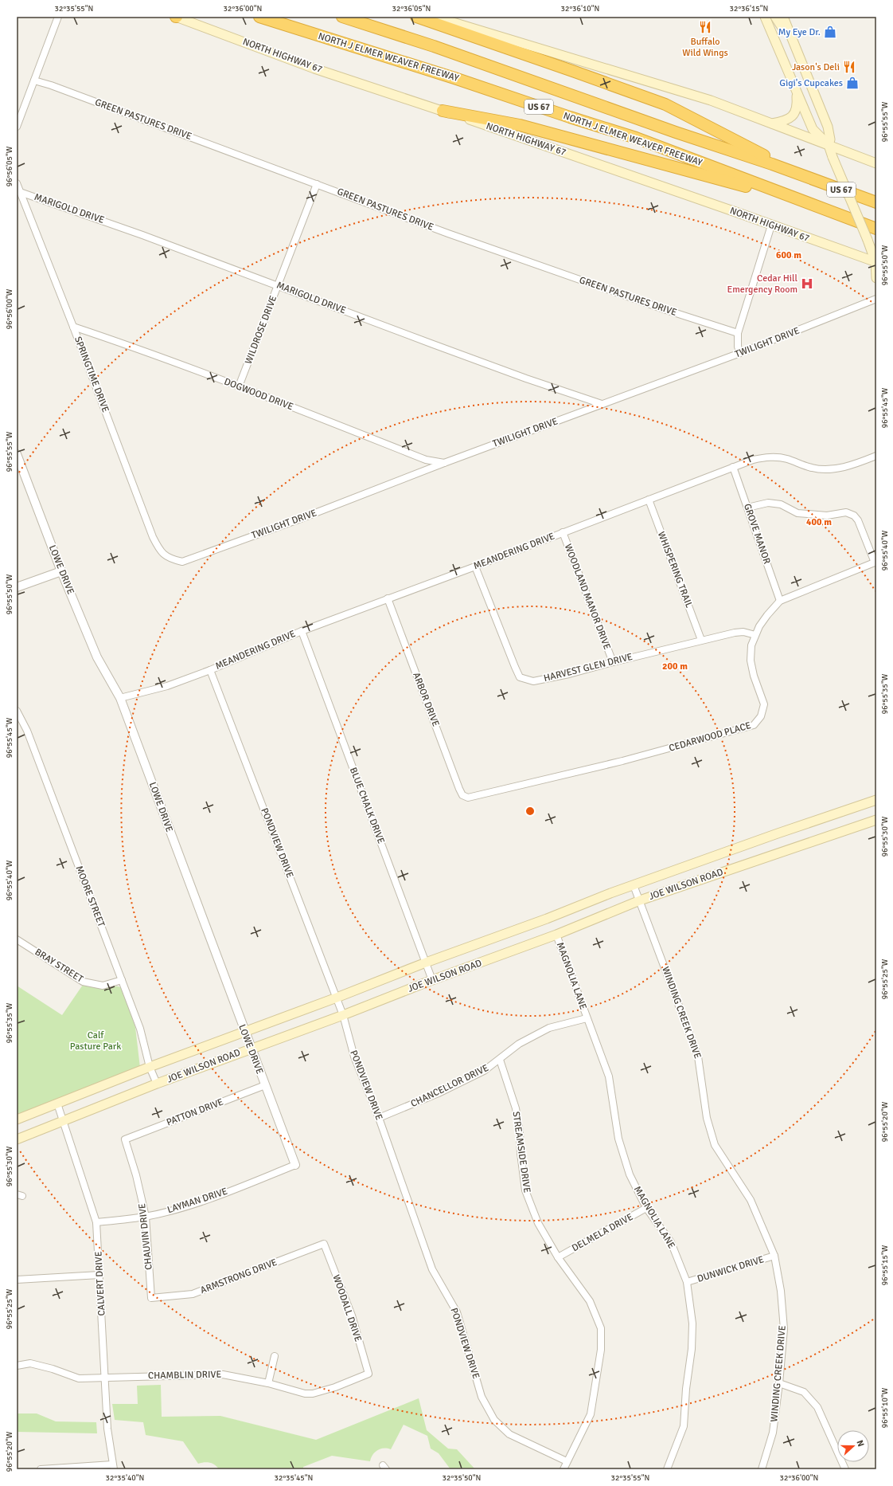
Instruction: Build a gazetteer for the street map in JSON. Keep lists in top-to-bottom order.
{
  "streets": {
    "highway": ["NORTH J ELMER WEAVER FREEWAY", "US 67"],
    "main road": ["NORTH HIGHWAY 67", "JOE WILSON ROAD"],
    "street": [
      "GREEN PASTURES DRIVE",
      "MARIGOLD DRIVE",
      "WILDROSE DRIVE",
      "TWILIGHT DRIVE",
      "SPRINGTIME DRIVE",
      "DOGWOOD DRIVE",
      "GROVE MANOR",
      "MEANDERING DRIVE",
      "LOWE DRIVE",
      "WHISPERING TRAIL",
      "WOODLAND MANOR DRIVE",
      "HARVEST GLEN DRIVE",
      "ARBOR DRIVE",
      "CEDARWOOD PLACE",
      "BLUE CHALK DRIVE",
      "PONDVIEW DRIVE",
      "MOORE STREET",
      "BRAY STREET",
      "MAGNOLIA LANE",
      "WINDING CREEK DRIVE",
      "CHANCELLOR DRIVE",
      "PATTON DRIVE",
      "STREAMSIDE DRIVE",
      "LAYMAN DRIVE",
      "DELMELA DRIVE",
      "CHAUVIN DRIVE",
      "DUNWICK DRIVE",
      "ARMSTRONG DRIVE",
      "CALVERT DRIVE",
      "WOODALL DRIVE",
      "CHAMBLIN DRIVE"
    ]
  },
  "crossings": [
    ["GREEN PASTURES DRIVE", "WILDROSE DRIVE"],
    ["MARIGOLD DRIVE", "WILDROSE DRIVE"],
    ["MARIGOLD DRIVE", "TWILIGHT DRIVE"],
    ["MARIGOLD DRIVE", "SPRINGTIME DRIVE"],
    ["WILDROSE DRIVE", "DOGWOOD DRIVE"],
    ["TWILIGHT DRIVE", "SPRINGTIME DRIVE"],
    ["TWILIGHT DRIVE", "DOGWOOD DRIVE"],
    ["SPRINGTIME DRIVE", "DOGWOOD DRIVE"],
    ["GROVE MANOR", "MEANDERING DRIVE"],
    ["GROVE MANOR", "CEDARWOOD PLACE"],
    ["MEANDERING DRIVE", "LOWE DRIVE"],
    ["MEANDERING DRIVE", "WHISPERING TRAIL"],
    ["MEANDERING DRIVE", "WOODLAND MANOR DRIVE"],
    ["MEANDERING DRIVE", "HARVEST GLEN DRIVE"],
    ["MEANDERING DRIVE", "ARBOR DRIVE"],
    ["MEANDERING DRIVE", "BLUE CHALK DRIVE"],
    ["MEANDERING DRIVE", "PONDVIEW DRIVE"],
    ["LOWE DRIVE", "JOE WILSON ROAD"],
    ["LOWE DRIVE", "PATTON DRIVE"],
    ["LOWE DRIVE", "LAYMAN DRIVE"],
    ["WHISPERING TRAIL", "HARVEST GLEN DRIVE"],
    ["WOODLAND MANOR DRIVE", "HARVEST GLEN DRIVE"],
    ["HARVEST GLEN DRIVE", "CEDARWOOD PLACE"],
    ["ARBOR DRIVE", "CEDARWOOD PLACE"],
    ["BLUE CHALK DRIVE", "JOE WILSON ROAD"],
    ["PONDVIEW DRIVE", "JOE WILSON ROAD"],
    ["PONDVIEW DRIVE", "CHANCELLOR DRIVE"],
    ["PONDVIEW DRIVE", "STREAMSIDE DRIVE"],
    ["JOE WILSON ROAD", "MOORE STREET"],
    ["JOE WILSON ROAD", "MAGNOLIA LANE"],
    ["JOE WILSON ROAD", "WINDING CREEK DRIVE"],
    ["JOE WILSON ROAD", "CALVERT DRIVE"],
    ["MOORE STREET", "BRAY STREET"],
    ["MAGNOLIA LANE", "CHANCELLOR DRIVE"],
    ["MAGNOLIA LANE", "DELMELA DRIVE"],
    ["MAGNOLIA LANE", "DUNWICK DRIVE"],
    ["WINDING CREEK DRIVE", "DUNWICK DRIVE"],
    ["CHANCELLOR DRIVE", "STREAMSIDE DRIVE"],
    ["PATTON DRIVE", "CHAUVIN DRIVE"],
    ["STREAMSIDE DRIVE", "DELMELA DRIVE"],
    ["LAYMAN DRIVE", "CHAUVIN DRIVE"],
    ["LAYMAN DRIVE", "CALVERT DRIVE"],
    ["CHAUVIN DRIVE", "ARMSTRONG DRIVE"],
    ["ARMSTRONG DRIVE", "WOODALL DRIVE"],
    ["CALVERT DRIVE", "CHAMBLIN DRIVE"],
    ["WOODALL DRIVE", "CHAMBLIN DRIVE"]
  ],
  "parks": ["Calf Pasture Park"],
  "places": {
    "restaurant": ["Buffalo Wild Wings", "Jason's Deli"],
    "shop": ["My Eye Dr.", "Gigi's Cupcakes"],
    "hospital": ["Cedar Hill Emergency Room"]
  },
  "north": "right",
  "coordinates": [
    "32°35'55\"N",
    "32°36'00\"N",
    "32°36'05\"N",
    "32°36'10\"N",
    "32°36'15\"N",
    "96°55'55\"W",
    "96°56'05\"W",
    "96°55'50\"W",
    "96°56'00\"W",
    "96°55'45\"W",
    "96°55'40\"W",
    "96°55'35\"W",
    "96°55'30\"W",
    "96°55'25\"W",
    "96°55'20\"W",
    "96°55'15\"W",
    "96°55'10\"W",
    "32°35'40\"N",
    "32°35'45\"N",
    "32°35'50\"N"
  ],
  "rings": ["600 m", "400 m", "200 m"]
}
